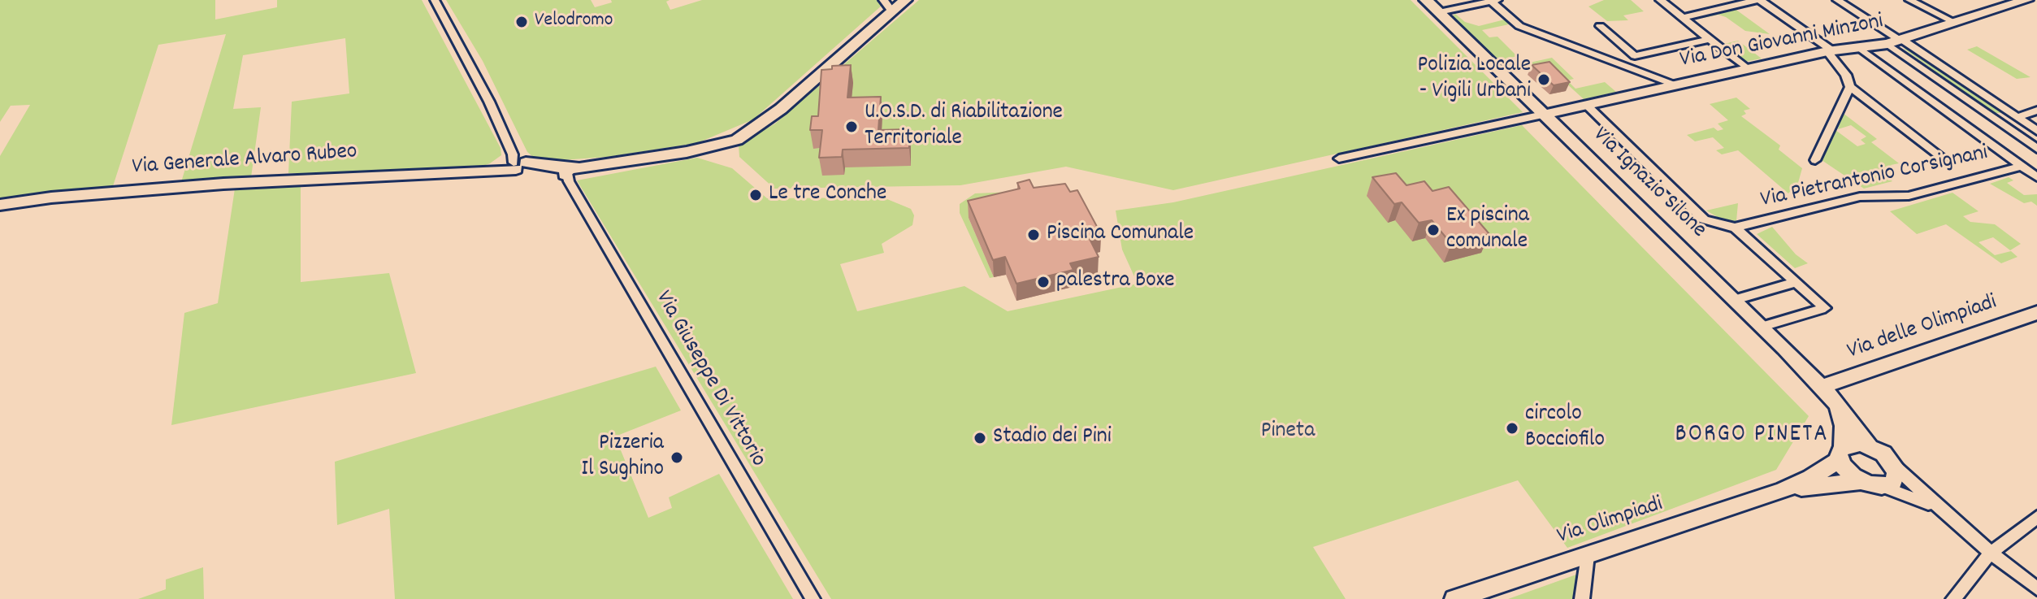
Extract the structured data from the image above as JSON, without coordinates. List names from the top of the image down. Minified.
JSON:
{"streets":{"street":["Via Don Giovanni Minzoni","Via Generale Alvaro Rubeo","Via Pietrantonio Corsignani","Via Ignazio Silone","Via delle Olimpiadi","Via Giuseppe Di Vittorio","Via Olimpiadi"]},"crossings":[["Via Don Giovanni Minzoni","Via Ignazio Silone"],["Via Generale Alvaro Rubeo","Via Giuseppe Di Vittorio"],["Via Ignazio Silone","Via delle Olimpiadi"],["Via Ignazio Silone","Via Olimpiadi"]],"districts":["BORGO PINETA"],"parks":["Pineta"],"places":["Velodromo","Polizia Locale - Vigili Urbani","U.O.S.D. di Riabilitazione Territoriale","Le tre Conche","Ex piscina comunale","Piscina Comunale","palestra Boxe","circolo Bocciofilo","Stadio dei Pini","Pizzeria Il Sughino"]}
